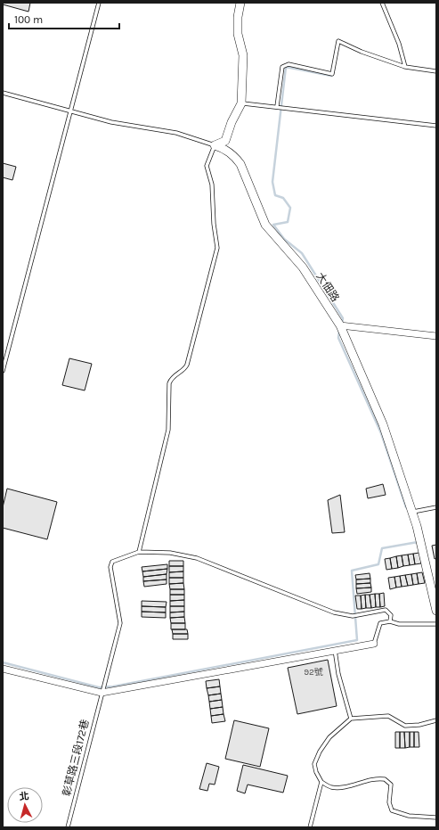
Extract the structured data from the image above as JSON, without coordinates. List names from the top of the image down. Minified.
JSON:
{"streets":{"street":["大佃路"],"lane":["彰草路三段172巷"]},"house_numbers":["92號"],"scale_bar":"100 m","north":"top"}
